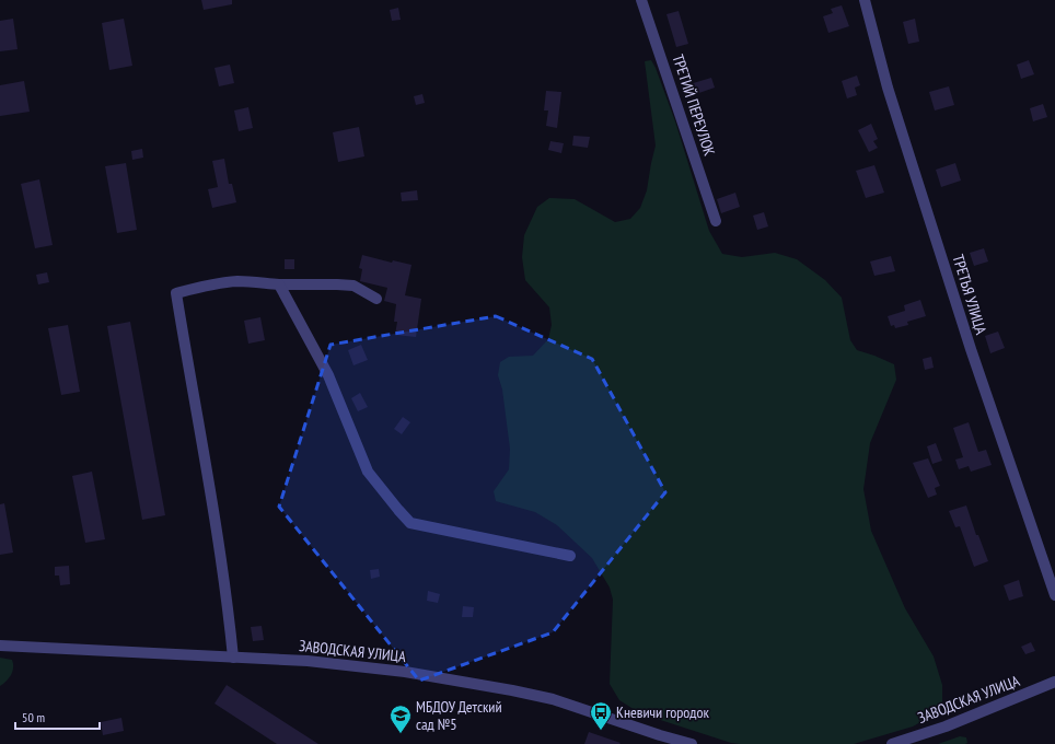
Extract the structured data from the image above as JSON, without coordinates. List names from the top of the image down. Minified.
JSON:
{"streets":{"street":["ТРЕТИЙ ПЕРЕУЛОК","ТРЕТЬЯ УЛИЦА","ЗАВОДСКАЯ УЛИЦА"]},"places":{"bus stop":["Кневичи городок"],"school or university":["МБДОУ Детский сад №5"]},"scale_bar":"50 m"}
